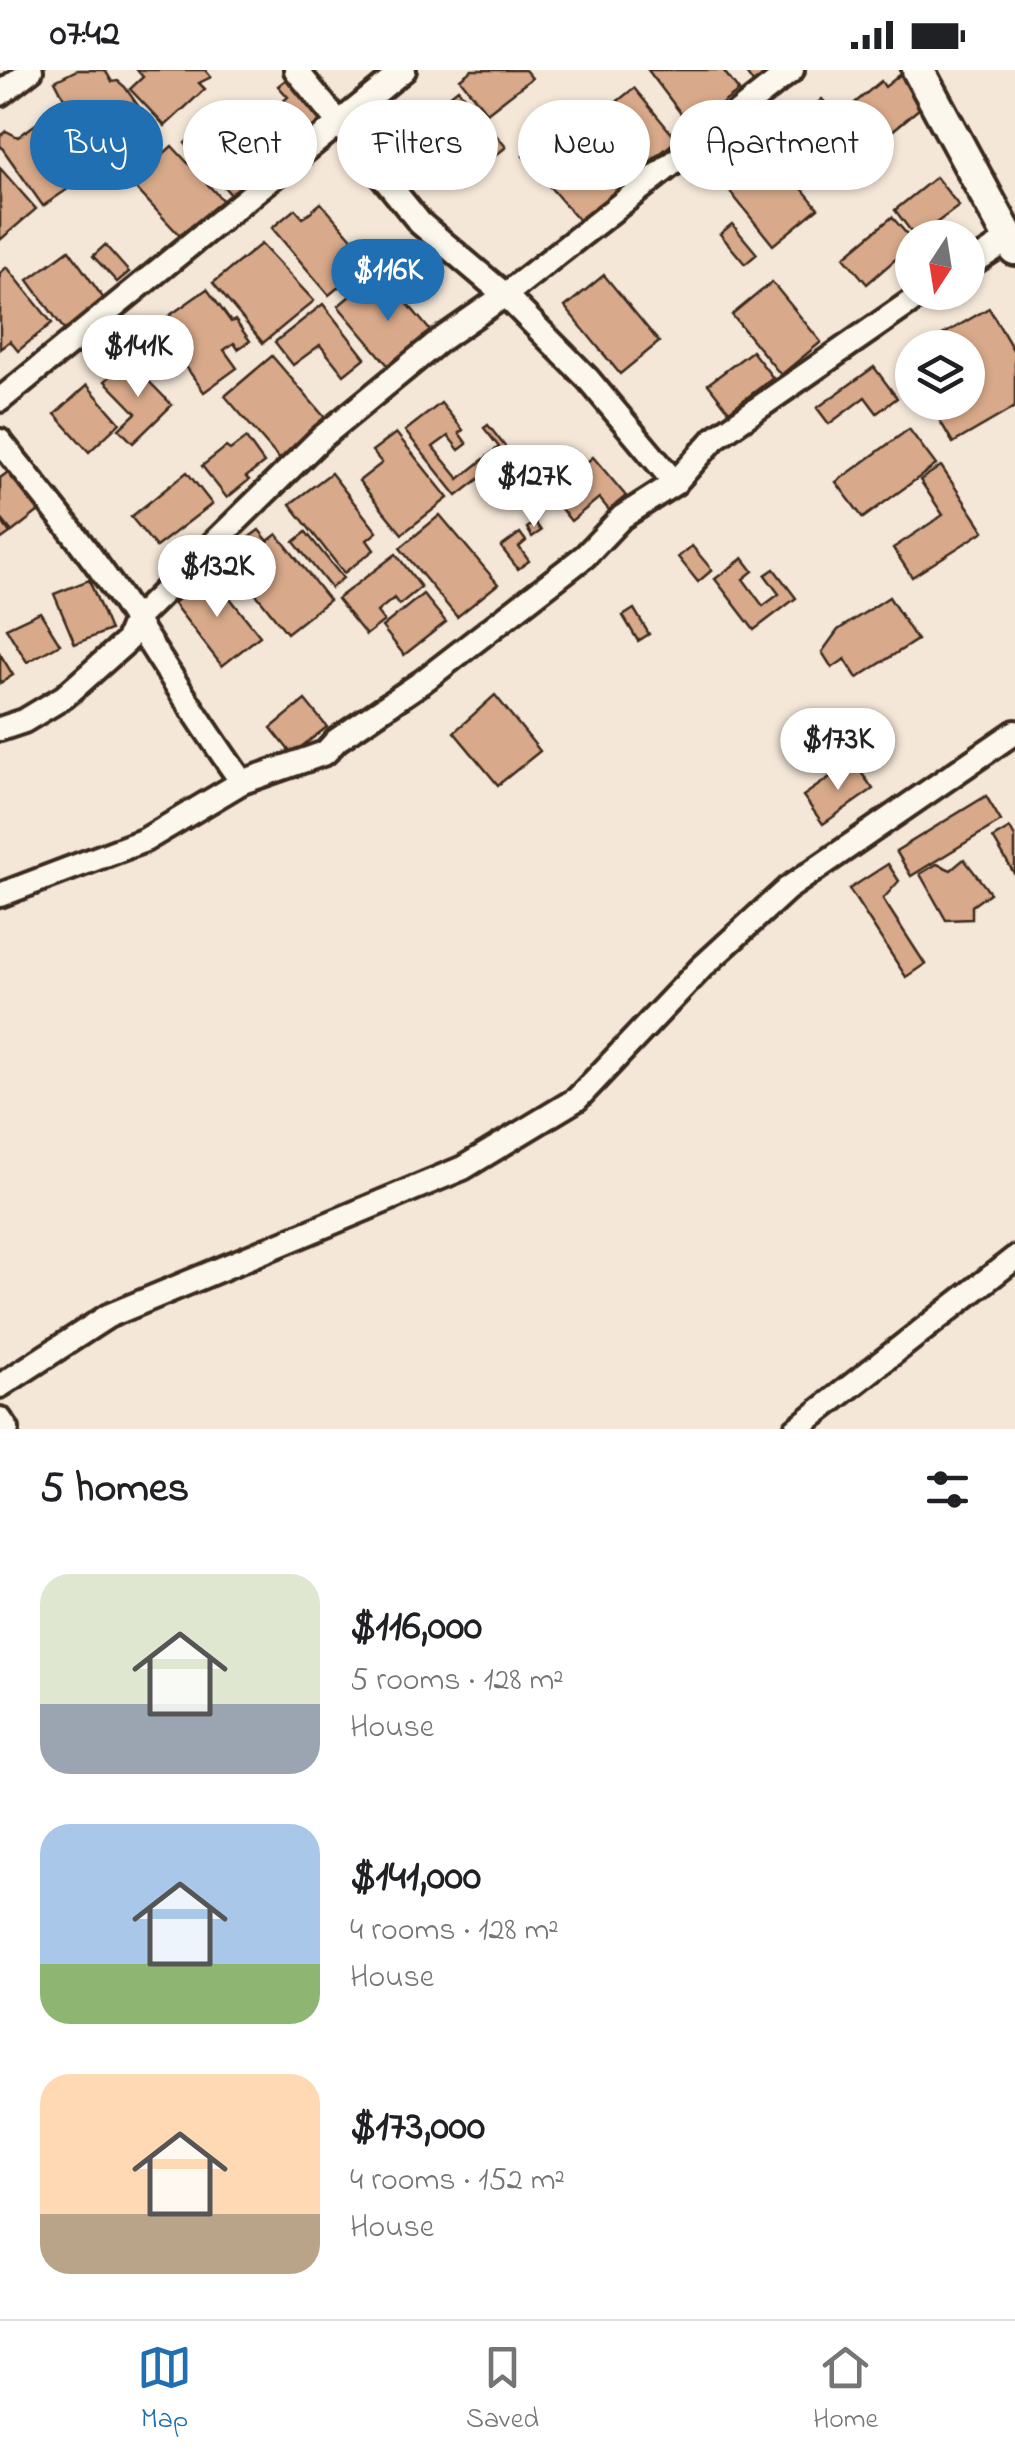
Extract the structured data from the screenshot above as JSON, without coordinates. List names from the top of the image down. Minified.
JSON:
{"north":"bottom","page":{"status":"07:42","chip":["Buy","Rent","Filters","New","Apartment"],"price":["$116K","$141K","$127K","$132K","$173K"],"heading":"5 homes","list":[{"name":"$116,000","note":"5 rooms · 128 m² · House"},{"name":"$141,000","note":"4 rooms · 128 m² · House"},{"name":"$173,000","note":"4 rooms · 152 m² · House"}],"tabs":["Map","Saved","Home"]}}
